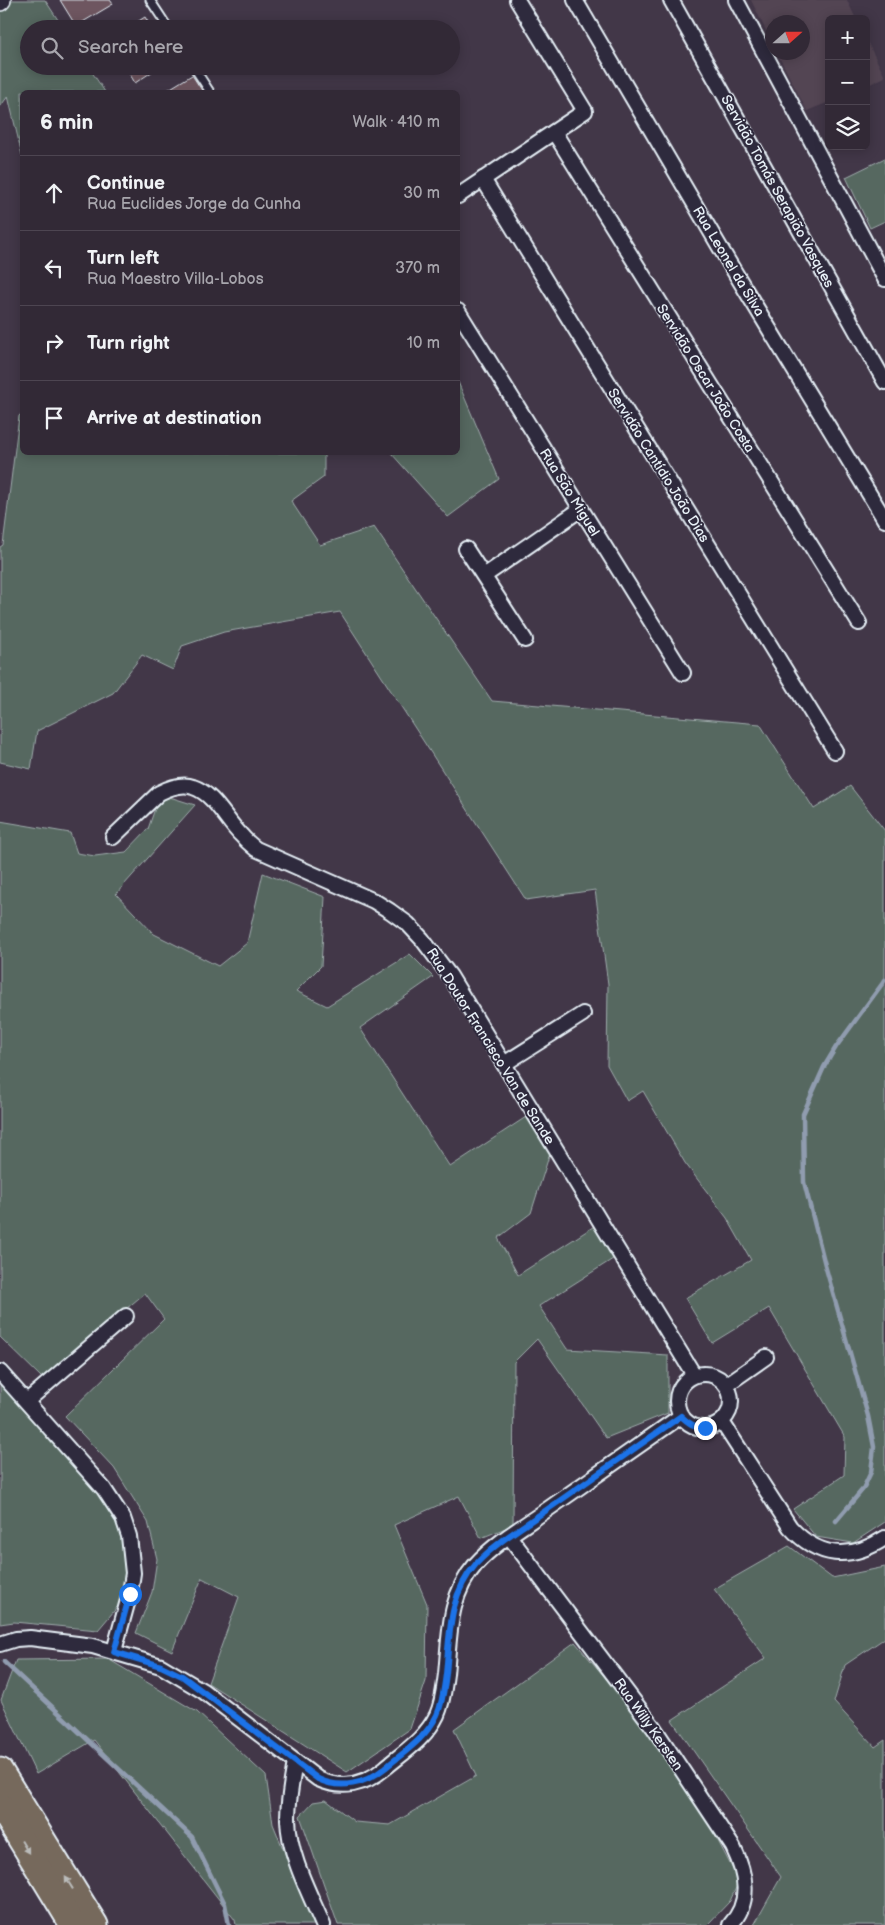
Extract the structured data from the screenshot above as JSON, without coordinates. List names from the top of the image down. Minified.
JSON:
{"streets":{"street":["Servidão Tomás Serapião Vasques","Rua Leonel da Silva","Servidão Oscar João Costa","Servidão Cantídio João Dias","Rua São Miguel","Rua Doutor Francisco Van de Sande","Rua Willy Kersten"]},"north":"right","page":{"map_buttons":["+","−"],"search":"Search here","heading":["6 min","Walk · 410 m"],"list":[["Continue","Rua Euclides Jorge da Cunha","30 m"],["Turn left","Rua Maestro Villa-Lobos","370 m"],["Turn right","10 m"],"Arrive at destination"]}}
